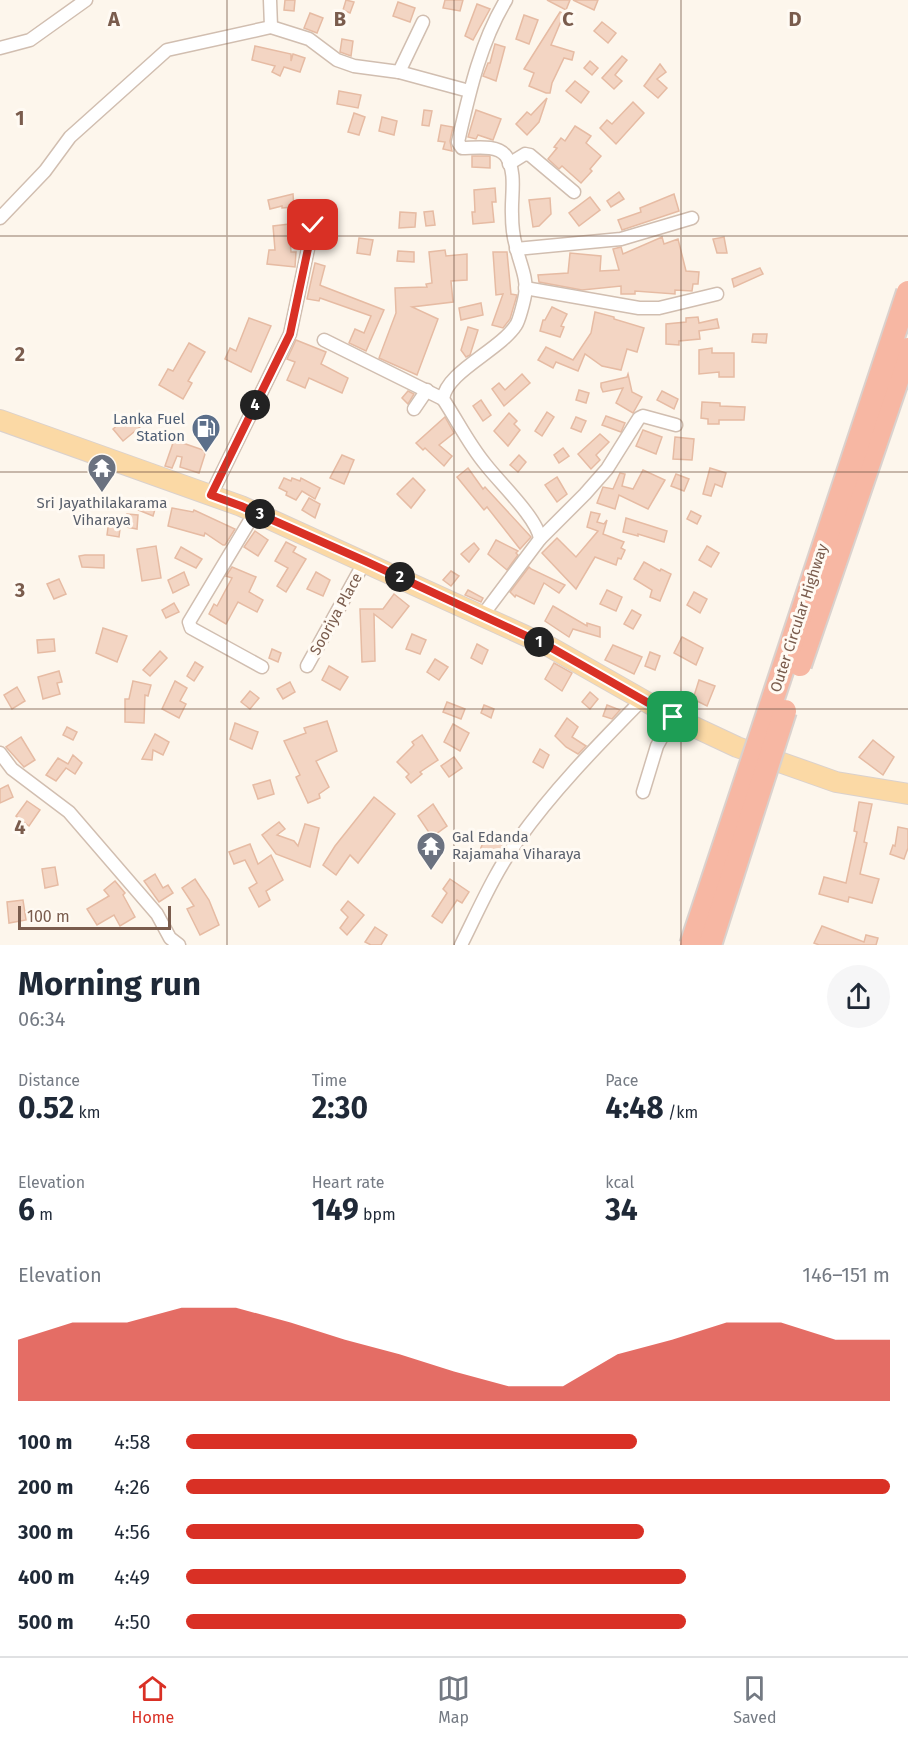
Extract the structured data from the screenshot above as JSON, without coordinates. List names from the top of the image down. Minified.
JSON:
{"streets":{"highway":["Outer Circular Highway"],"street":["Sooriya Place"]},"places":{"fuel station":["Lanka Fuel Station"],"temple":["Sri Jayathilakarama Viharaya","Gal Edanda Rajamaha Viharaya"]},"scale_bar":"100 m","page":{"pins":["4","3","2","1"],"scale":"100 m","heading":["Morning run","06:34"],"stats":[["Distance","0.52 km"],["Time","2:30"],["Pace","4:48 /km"],["Elevation","6 m"],["Heart rate","149 bpm"],["kcal","34"]],"chart":["Elevation","146–151 m"],"list":[{"name":"100 m","note":"4:58"},{"name":"200 m","note":"4:26"},{"name":"300 m","note":"4:56"},{"name":"400 m","note":"4:49"},{"name":"500 m","note":"4:50"}],"tabs":["Home","Map","Saved"]},"grid":{"columns":["A","B","C","D"],"rows":["1","2","3","4"]}}
